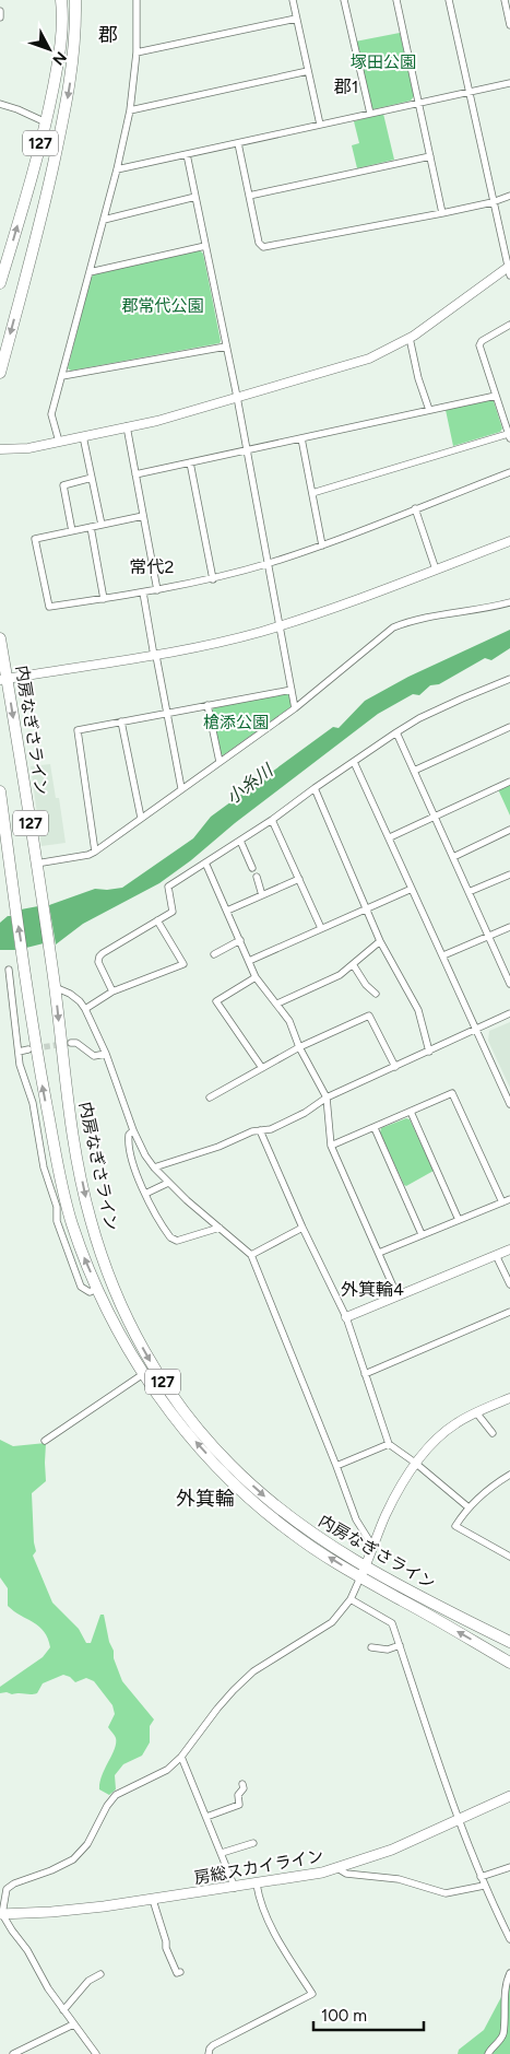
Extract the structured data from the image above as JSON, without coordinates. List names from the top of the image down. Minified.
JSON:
{"streets":{"highway":["127","内房なぎさライン"],"main road":["房総スカイライン"]},"districts":["郡","郡1","常代2","外箕輪4","外箕輪"],"water":["小糸川"],"parks":["塚田公園","郡常代公園","槍添公園"],"scale_bar":"100 m","north":"bottom right"}
